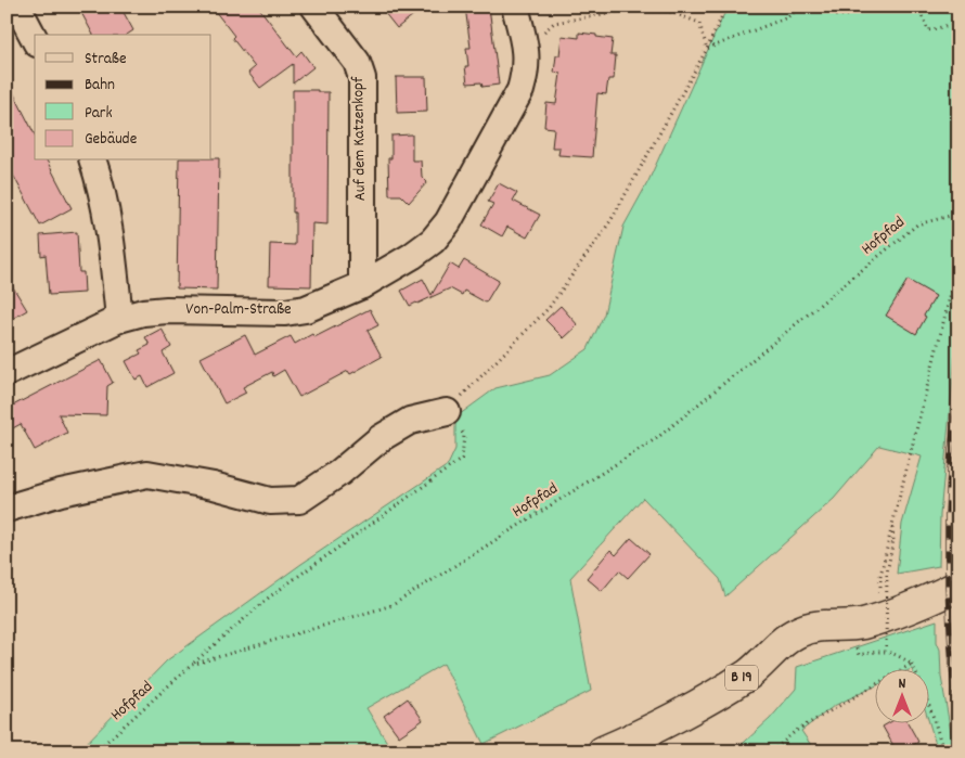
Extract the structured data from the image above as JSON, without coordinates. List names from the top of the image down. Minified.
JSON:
{"streets":{"main road":["B 19"],"street":["Auf dem Katzenkopf","Von-Palm-Straße"],"path":["Hofpfad"]},"crossings":[["Auf dem Katzenkopf","Von-Palm-Straße"]],"legend":["Straße","Bahn","Park","Gebäude"],"north":"top"}
